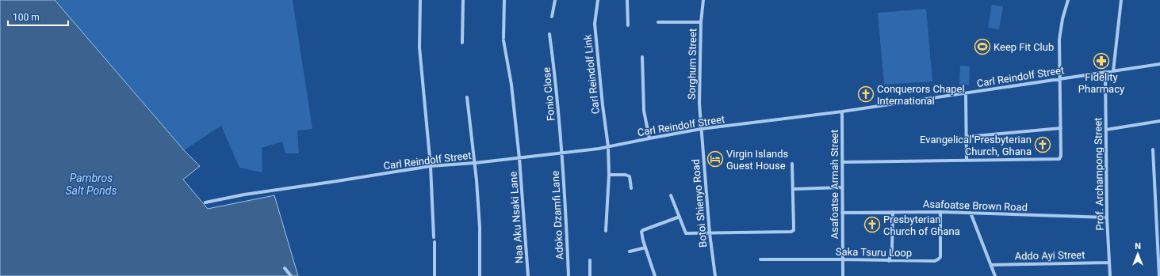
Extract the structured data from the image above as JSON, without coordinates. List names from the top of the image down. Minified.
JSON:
{"streets":{"street":["Sorghum Street","Carl Reindolf Link","Carl Reindolf Street","Fonio Close","Prof. Archampong Street","Asafoatse Armah Street","Botoi Shienyo Road","Asafoatse Brown Road","Adoko Dzamfi Lane","Naa Aku Nsaki Lane","Saka Tsuru Loop","Addo Ayi Street"]},"crossings":[["Sorghum Street","Carl Reindolf Street"],["Sorghum Street","Botoi Shienyo Road"],["Carl Reindolf Link","Carl Reindolf Street"],["Carl Reindolf Street","Fonio Close"],["Carl Reindolf Street","Prof. Archampong Street"],["Carl Reindolf Street","Asafoatse Armah Street"],["Carl Reindolf Street","Botoi Shienyo Road"],["Carl Reindolf Street","Adoko Dzamfi Lane"],["Carl Reindolf Street","Naa Aku Nsaki Lane"],["Fonio Close","Adoko Dzamfi Lane"],["Prof. Archampong Street","Asafoatse Brown Road"],["Prof. Archampong Street","Addo Ayi Street"],["Asafoatse Armah Street","Asafoatse Brown Road"],["Asafoatse Armah Street","Saka Tsuru Loop"],["Asafoatse Brown Road","Saka Tsuru Loop"]],"water":["Pambros Salt Ponds"],"places":{"sports":["Keep Fit Club"],"pharmacy":["Fidelity Pharmacy"],"church":["Conquerors Chapel International","Evangelical Presbyterian Church, Ghana","Presbyterian Church of Ghana"],"hotel":["Virgin Islands Guest House"]},"scale_bar":"100 m","north":"top"}
